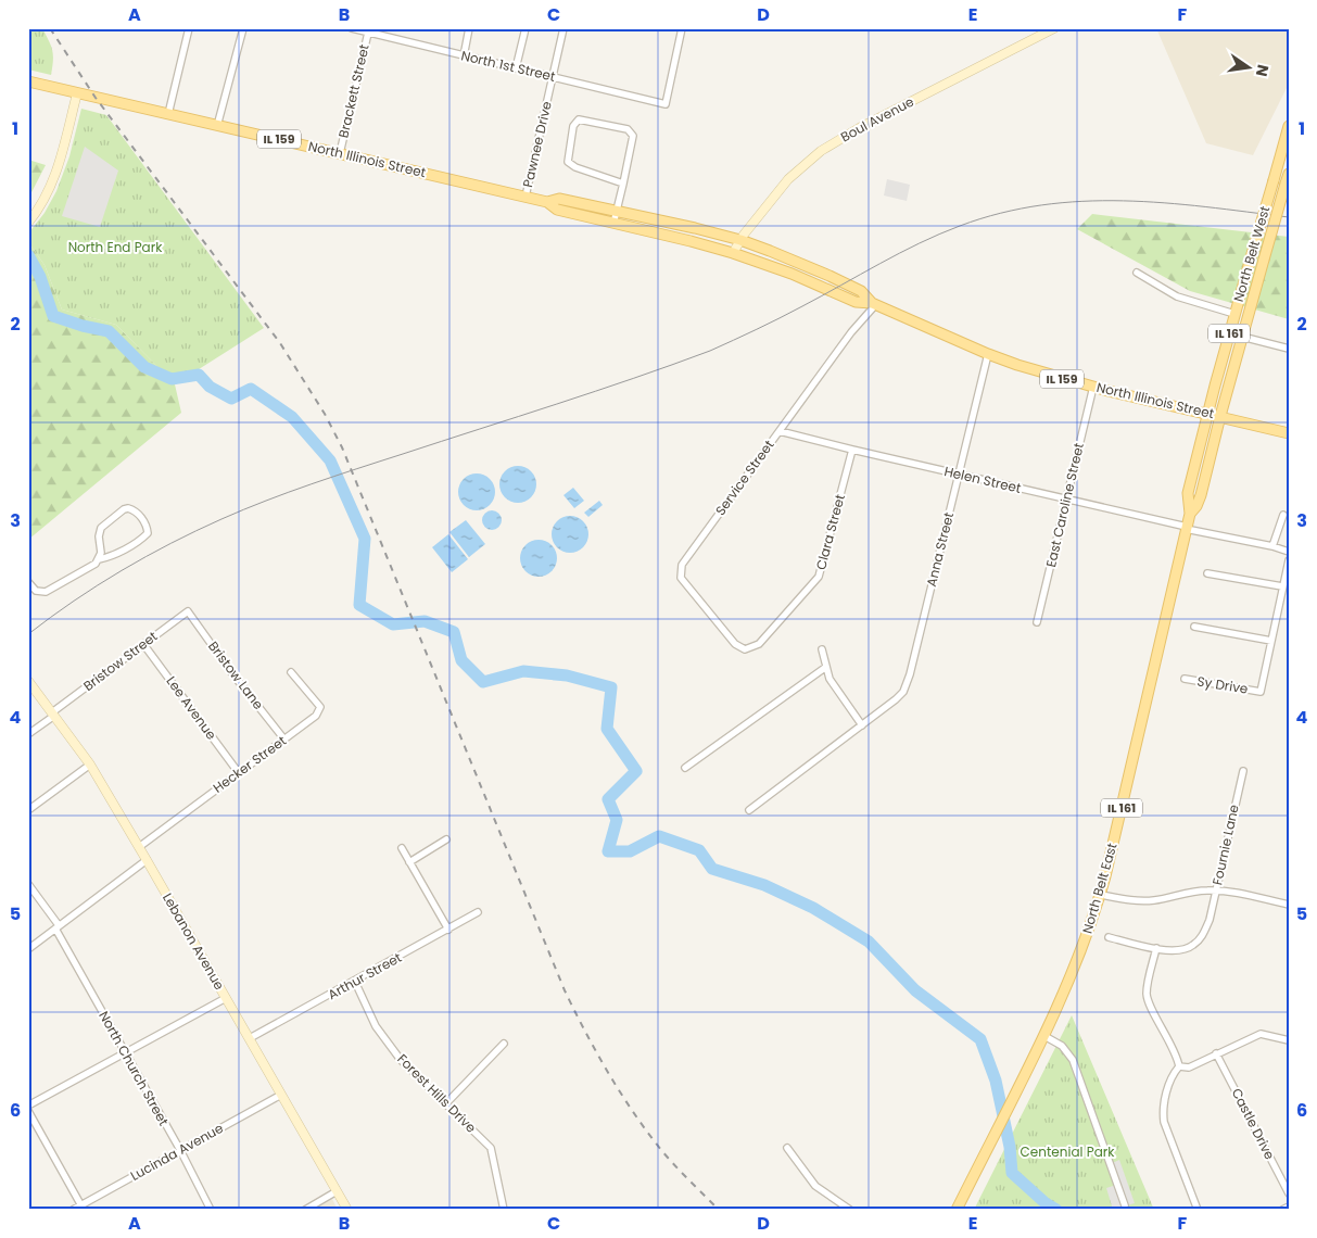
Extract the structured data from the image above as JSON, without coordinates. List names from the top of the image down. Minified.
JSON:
{"streets":{"main road":["Boul Avenue","IL 159","North Illinois Street","North Belt West","IL 161","North Belt East","Lebanon Avenue"],"street":["North 1st Street","Brackett Street","Pawnee Drive","Service Street","Helen Street","East Caroline Street","Clara Street","Anna Street","Bristow Street","Bristow Lane","Sy Drive","Lee Avenue","Hecker Street","Fournie Lane","Arthur Street","North Church Street","Forest Hills Drive","Castle Drive","Lucinda Avenue"]},"crossings":[["North 1st Street","Brackett Street"],["North 1st Street","Pawnee Drive"],["Brackett Street","North Illinois Street"],["Boul Avenue","North Illinois Street"],["Pawnee Drive","North Illinois Street"],["North Illinois Street","North Belt West"],["North Illinois Street","Service Street"],["North Illinois Street","East Caroline Street"],["North Illinois Street","Anna Street"],["North Illinois Street","North Belt East"],["North Belt West","North Belt East"],["Service Street","Helen Street"],["Service Street","Clara Street"],["Helen Street","East Caroline Street"],["Helen Street","Clara Street"],["Helen Street","Anna Street"],["Helen Street","North Belt East"],["Bristow Street","Bristow Lane"],["Bristow Street","Lee Avenue"],["Bristow Street","Lebanon Avenue"],["Bristow Lane","Hecker Street"],["Lee Avenue","Hecker Street"],["Hecker Street","Lebanon Avenue"],["Lebanon Avenue","Arthur Street"],["Lebanon Avenue","Lucinda Avenue"],["Arthur Street","Forest Hills Drive"],["North Church Street","Lucinda Avenue"]],"parks":["North End Park","Centenial Park"],"north":"right","grid":{"columns":["A","B","C","D","E","F"],"rows":["1","2","3","4","5","6"]}}
